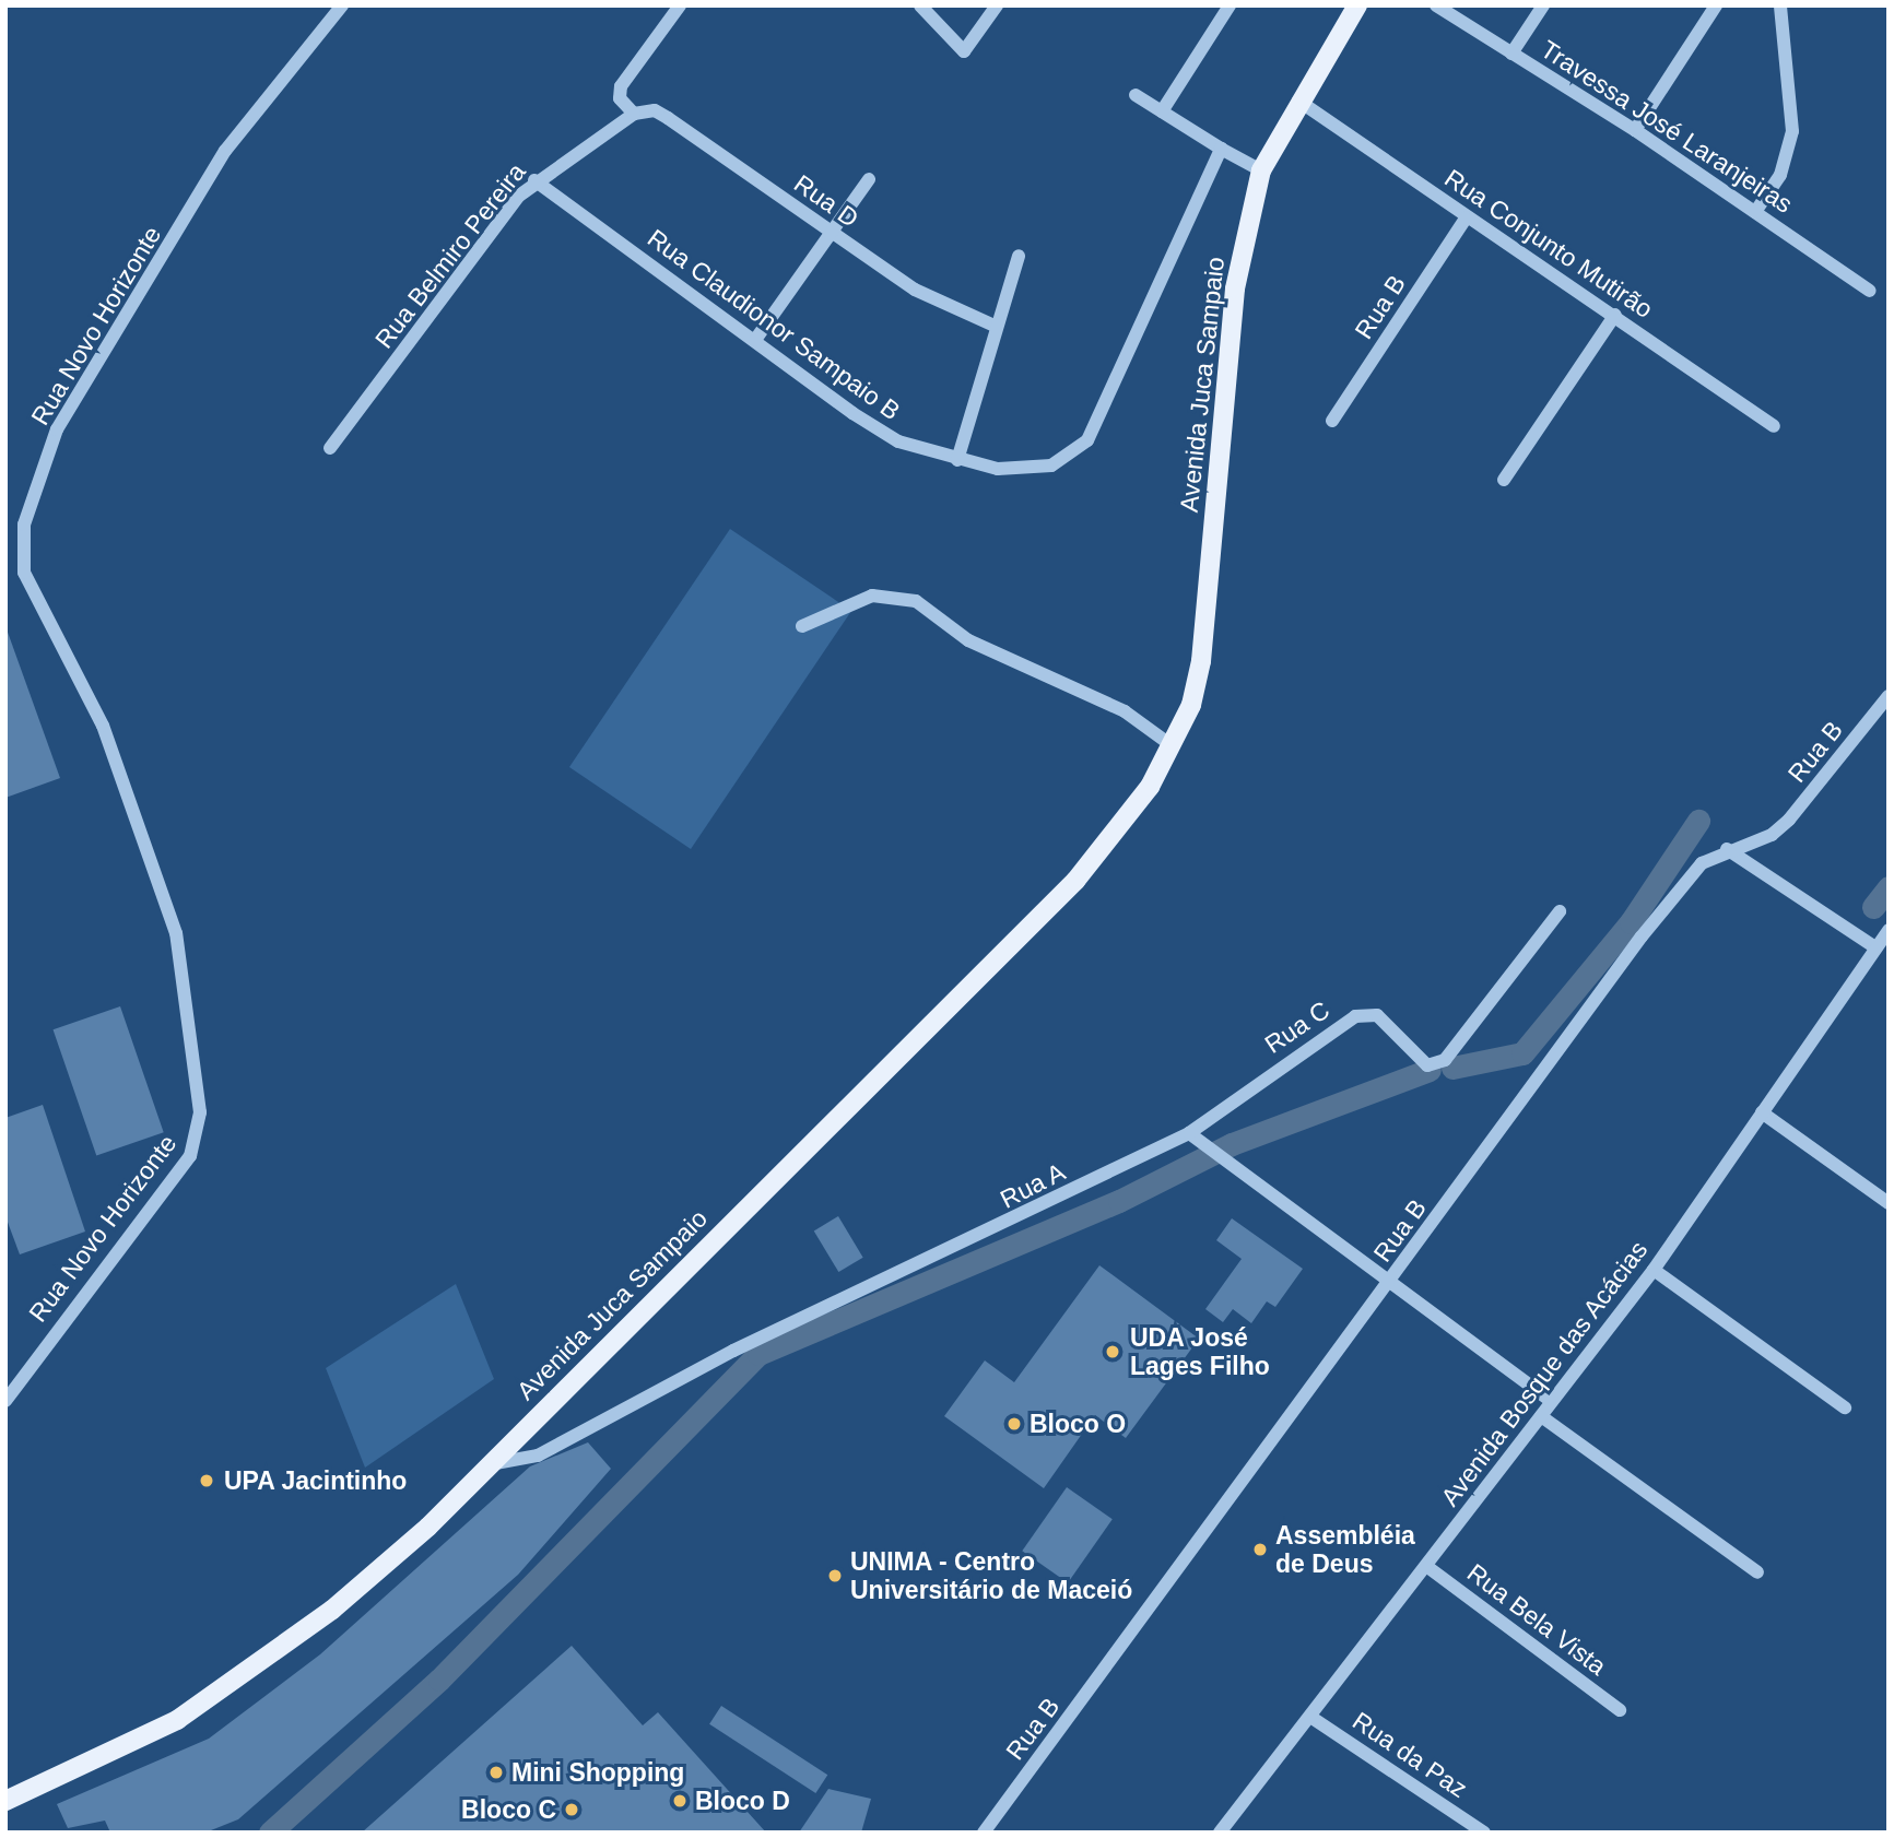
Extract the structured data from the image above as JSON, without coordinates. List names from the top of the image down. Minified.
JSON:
{"streets":{"main road":["Avenida Juca Sampaio"],"street":["Travessa José Laranjeiras","Rua D","Rua Conjunto Mutirão","Rua Belmiro Pereira","Rua B","Rua Claudionor Sampaio B","Rua Novo Horizonte","Rua C","Rua A","Avenida Bosque das Acácias","Rua Bela Vista","Rua da Paz"]},"crossings":[["Rua D","Rua Belmiro Pereira"],["Rua Conjunto Mutirão","Rua B"],["Rua Conjunto Mutirão","Avenida Juca Sampaio"],["Rua Belmiro Pereira","Rua Claudionor Sampaio B"],["Avenida Juca Sampaio","Rua A"],["Rua C","Rua A"],["Avenida Bosque das Acácias","Rua Bela Vista"],["Avenida Bosque das Acácias","Rua da Paz"]],"places":["UDA José Lages Filho","Bloco O","UPA Jacintinho","Assembléia de Deus","UNIMA - Centro Universitário de Maceió","Mini Shopping","Bloco D","Bloco C"]}
